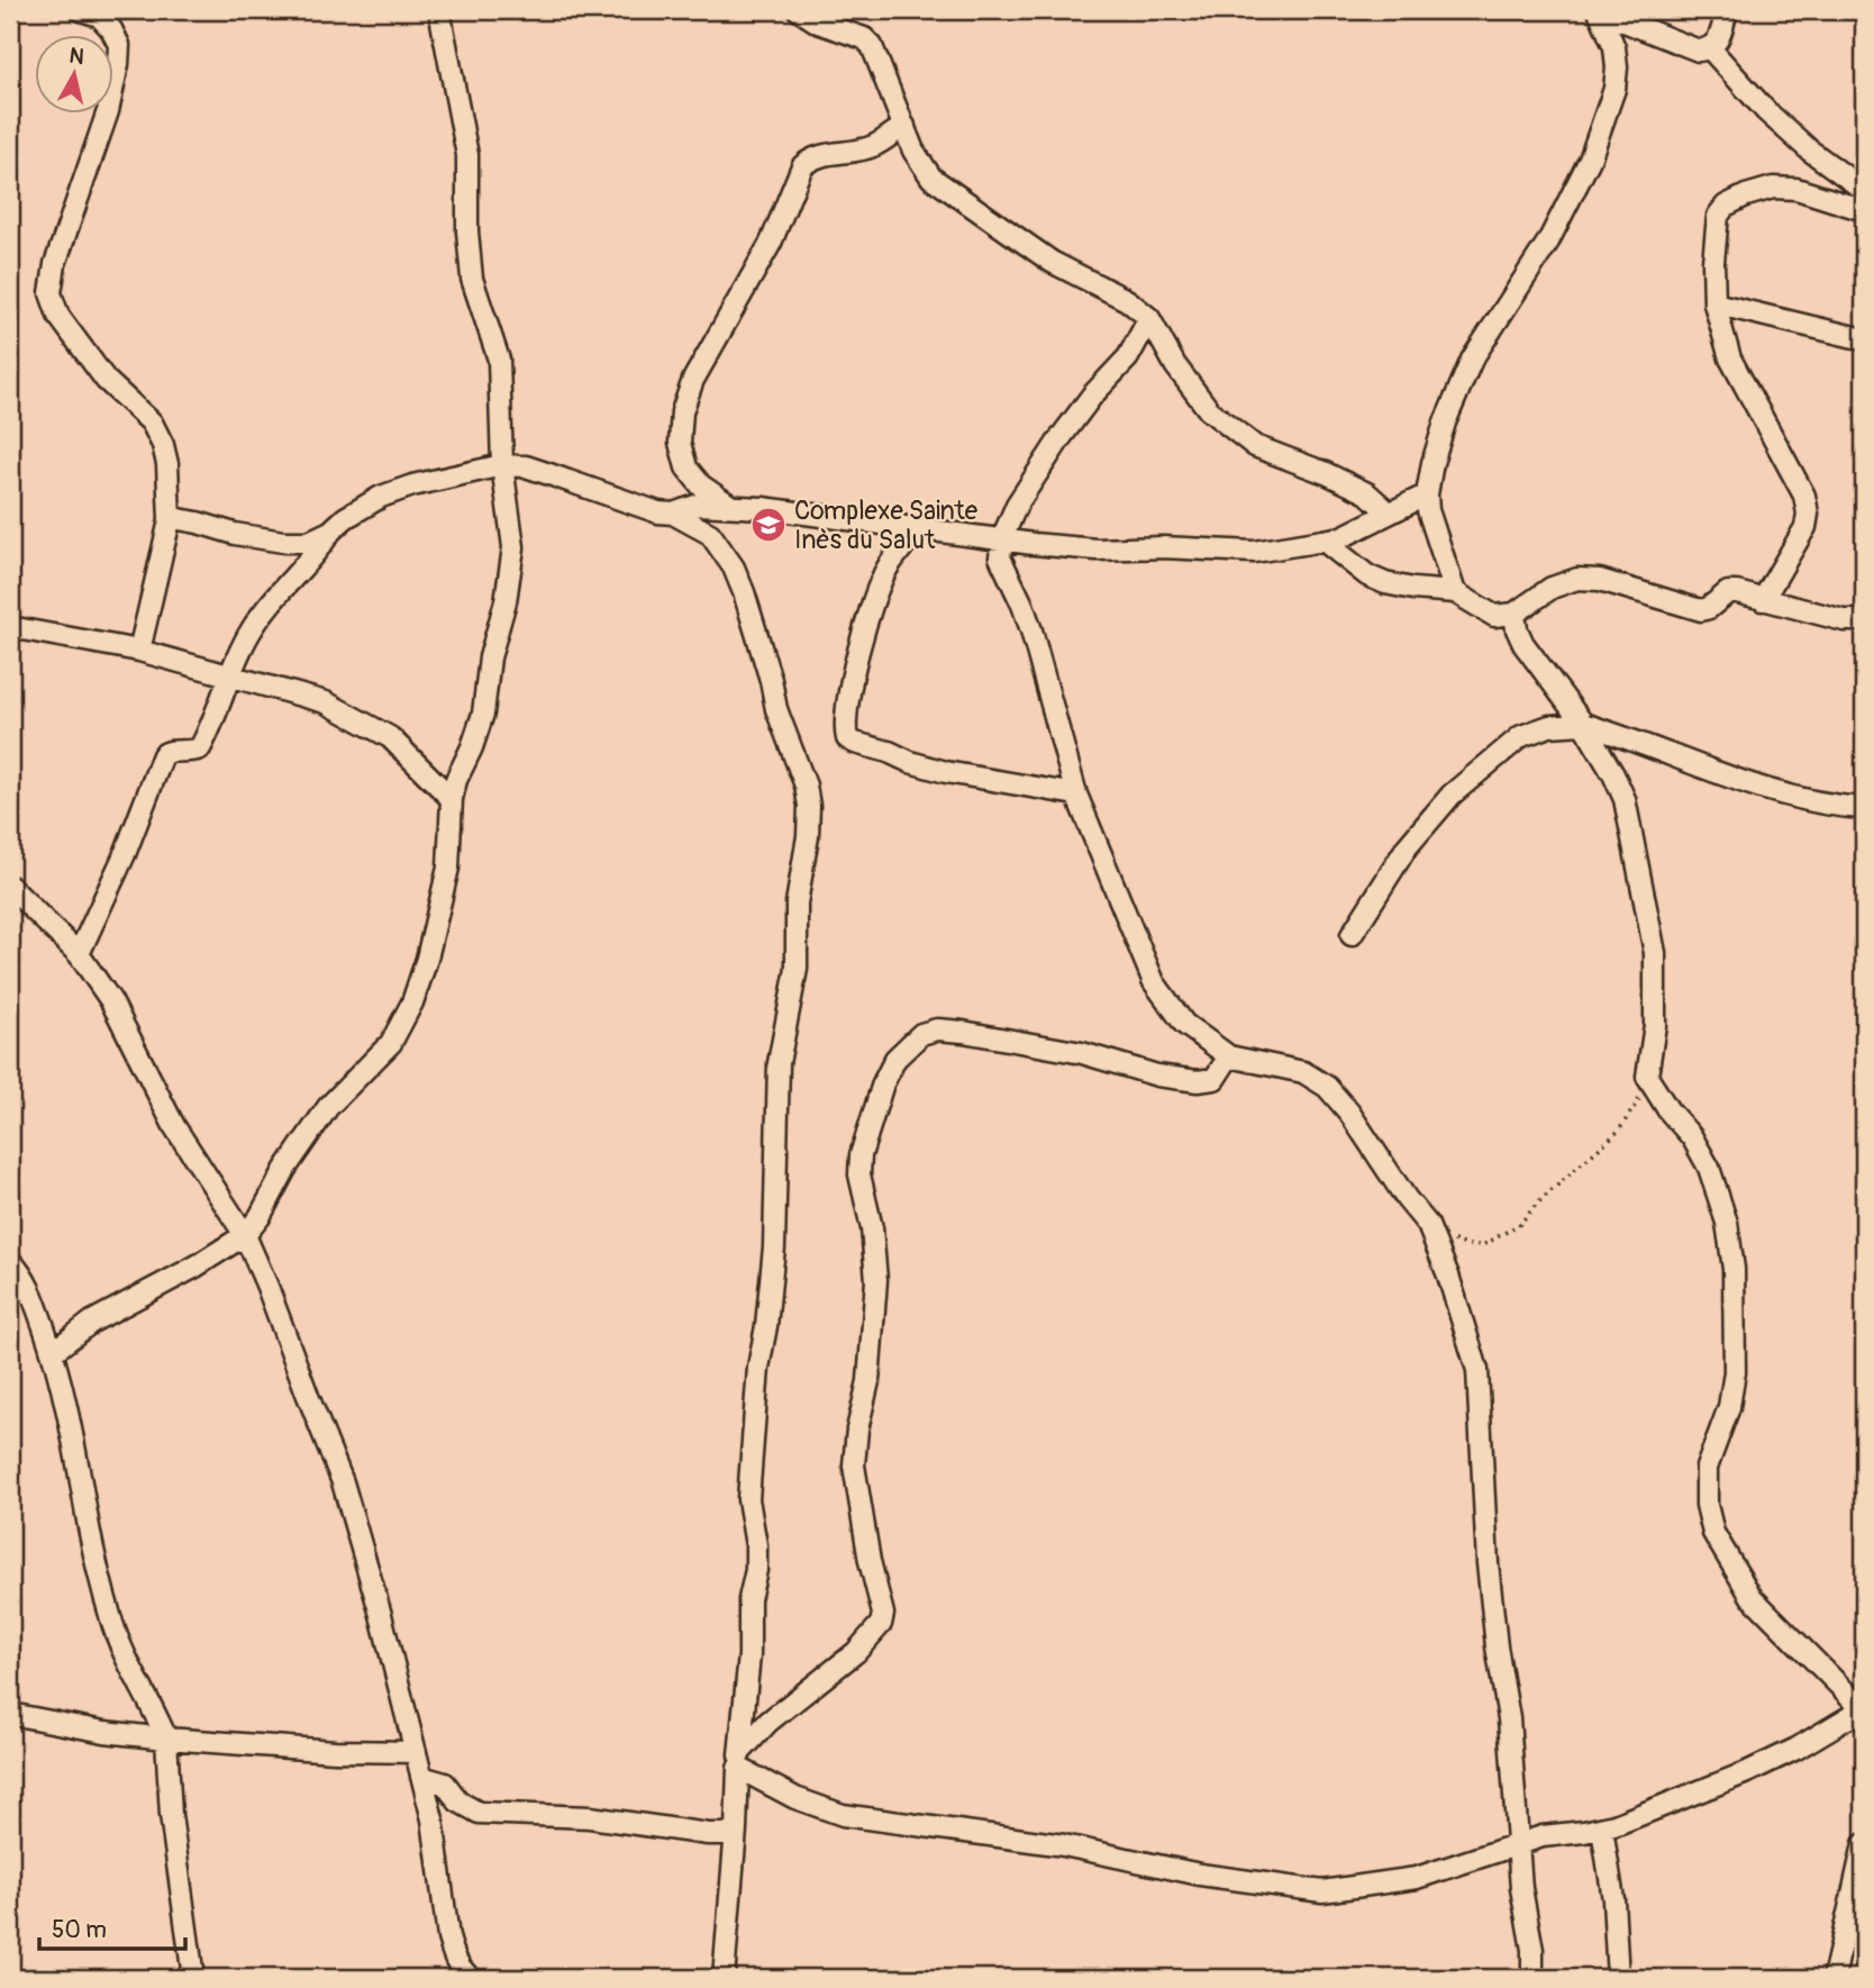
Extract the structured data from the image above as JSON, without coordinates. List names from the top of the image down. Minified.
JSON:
{"places":{"school or university":["Complexe Sainte Inès du Salut"]},"scale_bar":"50 m","north":"top"}
